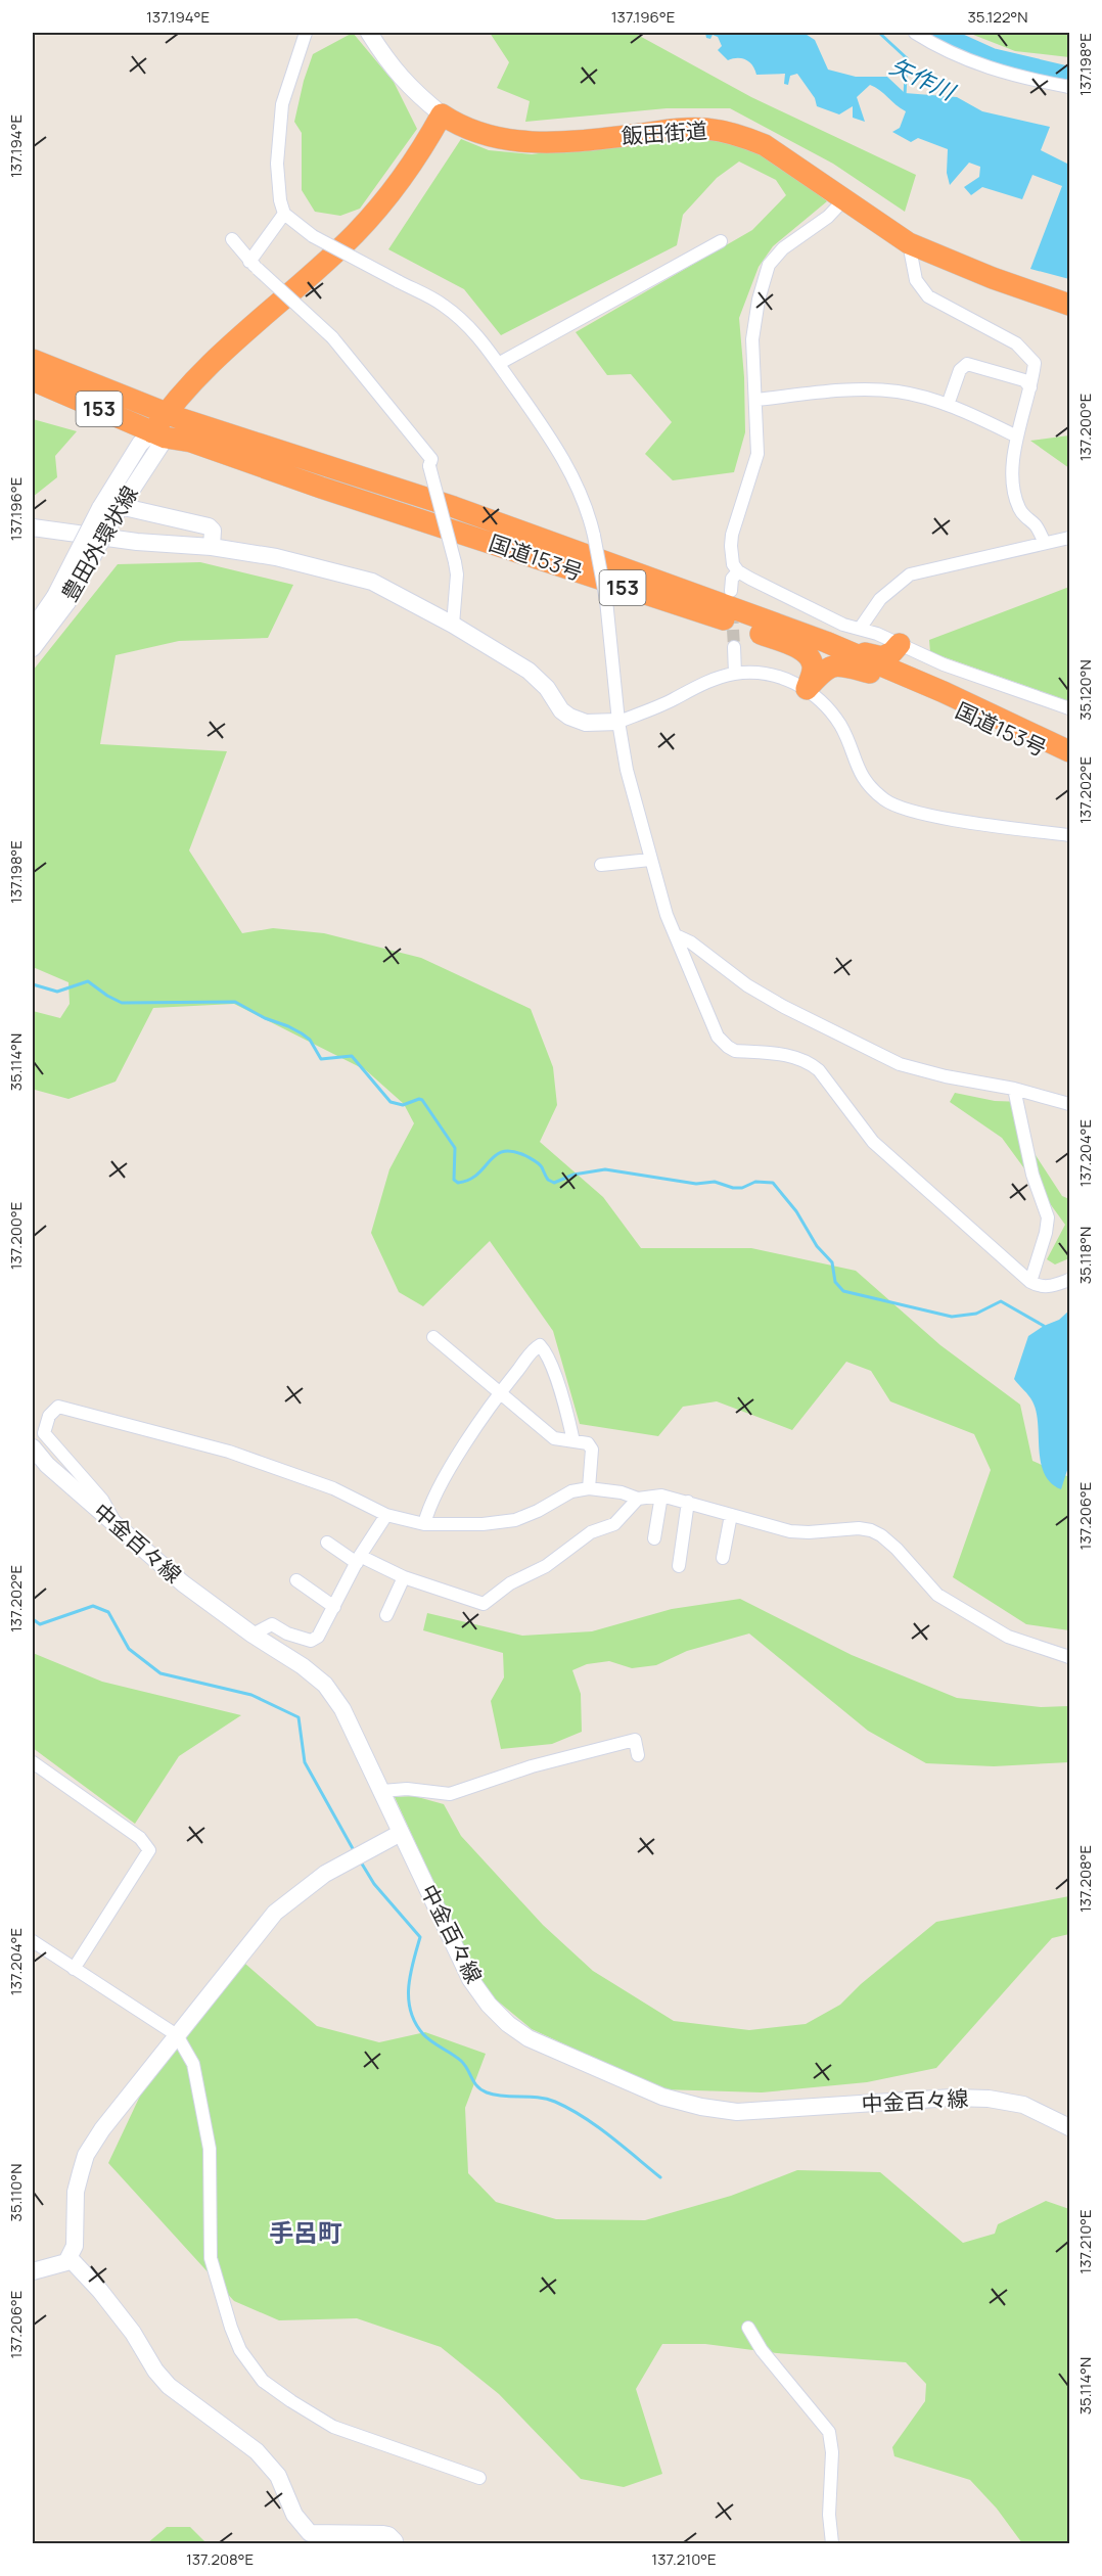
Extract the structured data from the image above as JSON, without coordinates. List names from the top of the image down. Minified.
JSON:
{"streets":{"highway":["飯田街道","153","国道153号"],"street":["豊田外環状線","中金百々線"]},"crossings":[["153","国道153号"],["豊田外環状線","国道153号"]],"districts":["手呂町"],"water":["矢作川"],"coordinates":["137.194°E","137.196°E","35.122°N","137.198°E","137.200°E","35.120°N","137.202°E","35.114°N","137.204°E","35.118°N","137.206°E","137.208°E","35.110°N","137.210°E"]}
